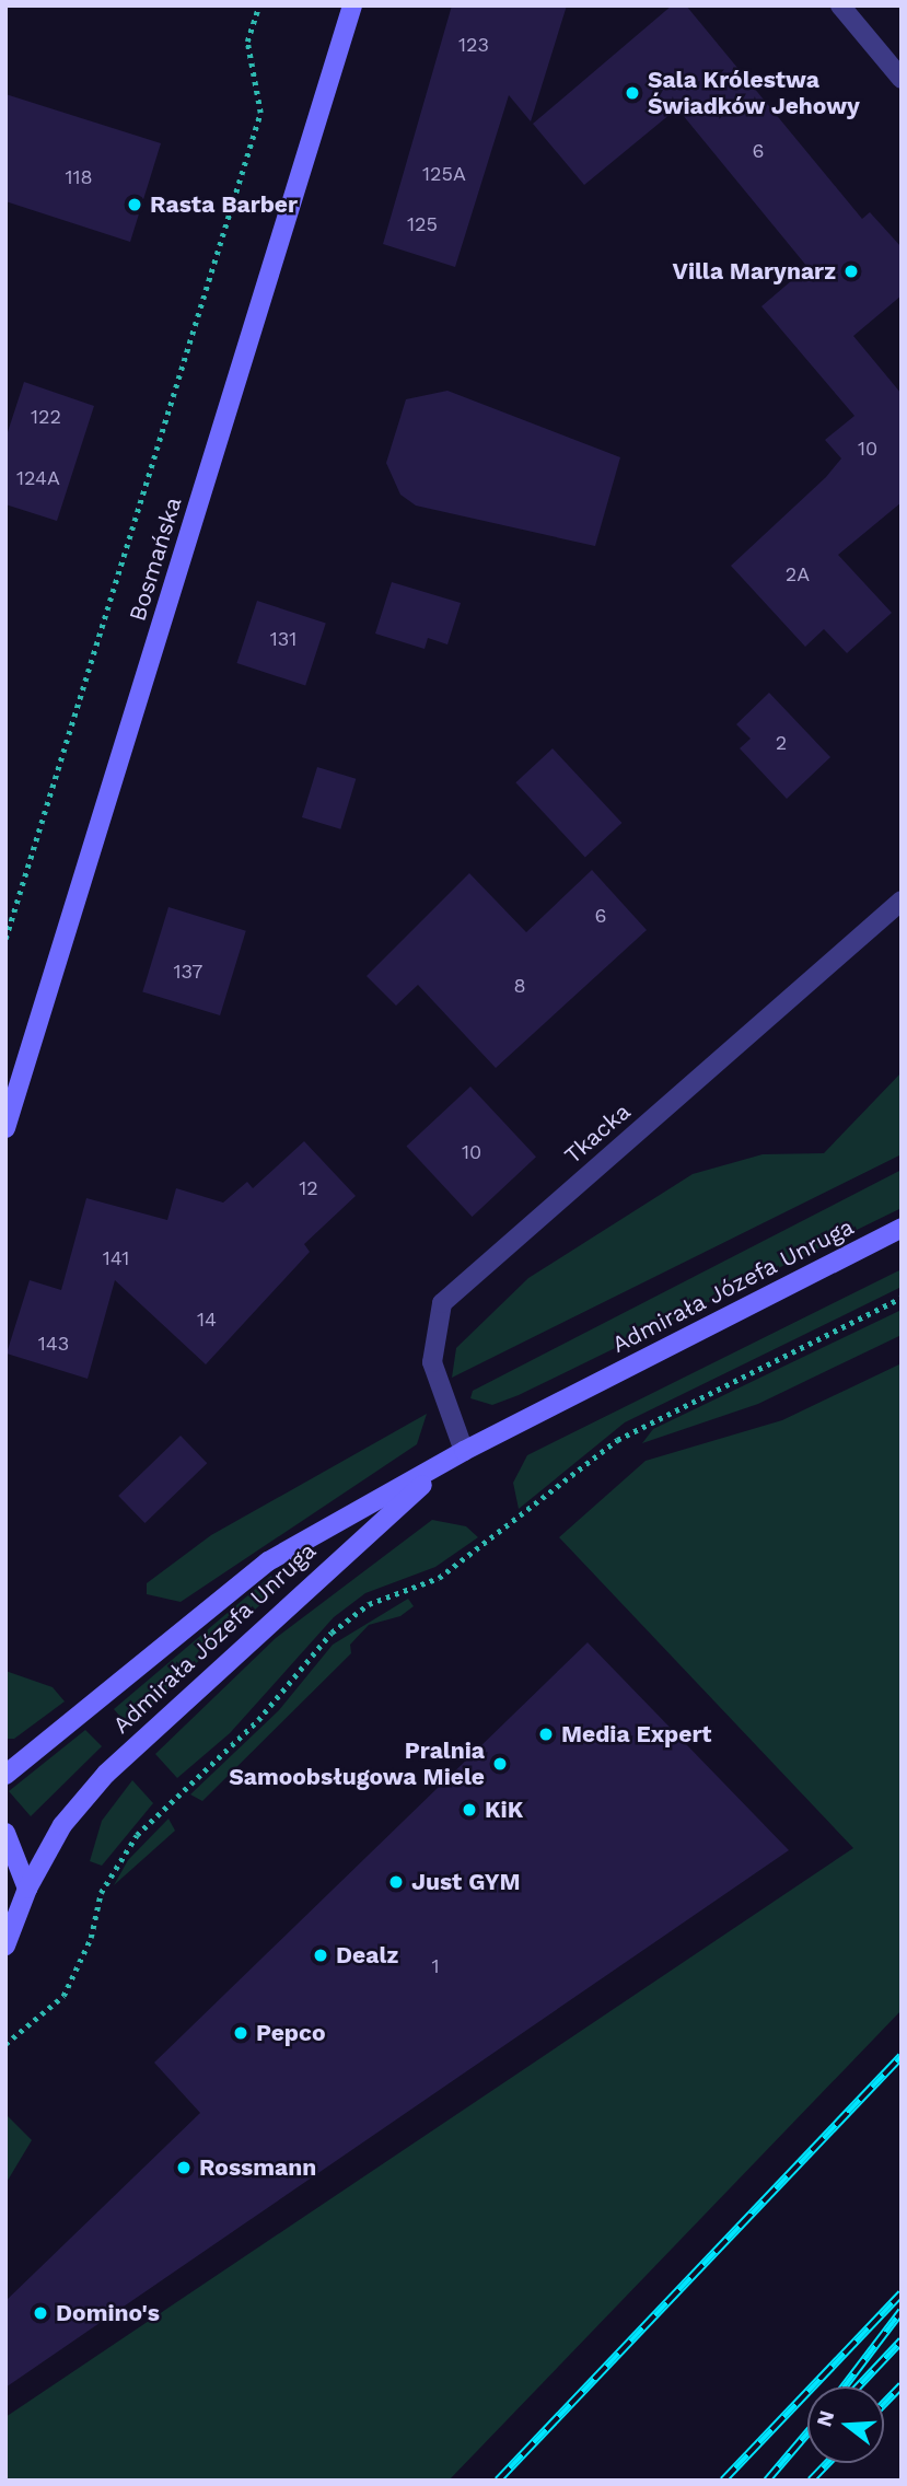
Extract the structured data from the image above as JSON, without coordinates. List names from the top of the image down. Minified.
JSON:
{"streets":{"street":["Bosmańska","Tkacka","Admirała Józefa Unruga"]},"crossings":[["Tkacka","Admirała Józefa Unruga"]],"places":["Sala Królestwa Świadków Jehowy","Rasta Barber","Villa Marynarz","Media Expert","Pralnia Samoobsługowa Miele","KiK","Just GYM","Dealz","Pepco","Rossmann","Domino's"],"house_numbers":["123","6","125A","118","125","122","10","124A","2A","131","2","6","137","8","10","12","141","14","143","1"],"north":"left"}
